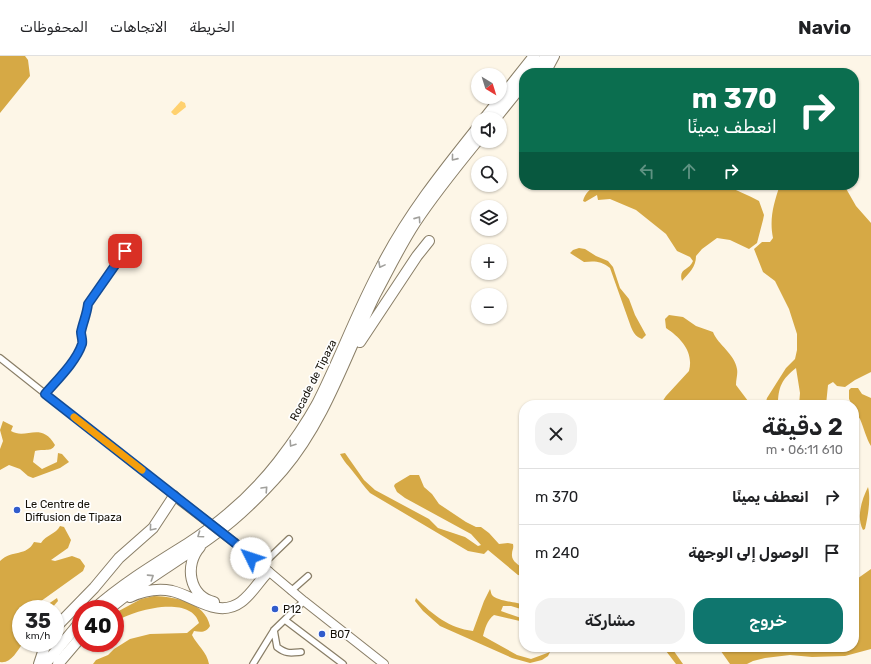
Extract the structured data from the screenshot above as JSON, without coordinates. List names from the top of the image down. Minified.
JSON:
{"streets":{"highway":["Rocade de Tipaza"]},"places":["Le Centre de Diffusion de Tipaza","P12","B07"],"north":"bottom right","page":{"header":"Navio","nav":["الخريطة","الاتجاهات","المحفوظات"],"map_buttons":["+","−"],"turn":["370 m","انعطف يمينًا"],"heading":["2 دقيقة","610 m · 06:11"],"list":[{"name":"انعطف يمينًا","value":"370 m"},{"name":"الوصول إلى الوجهة","value":"240 m"}],"buttons":["خروج","مشاركة"],"speed":"35 km/h","limit":"40"}}
